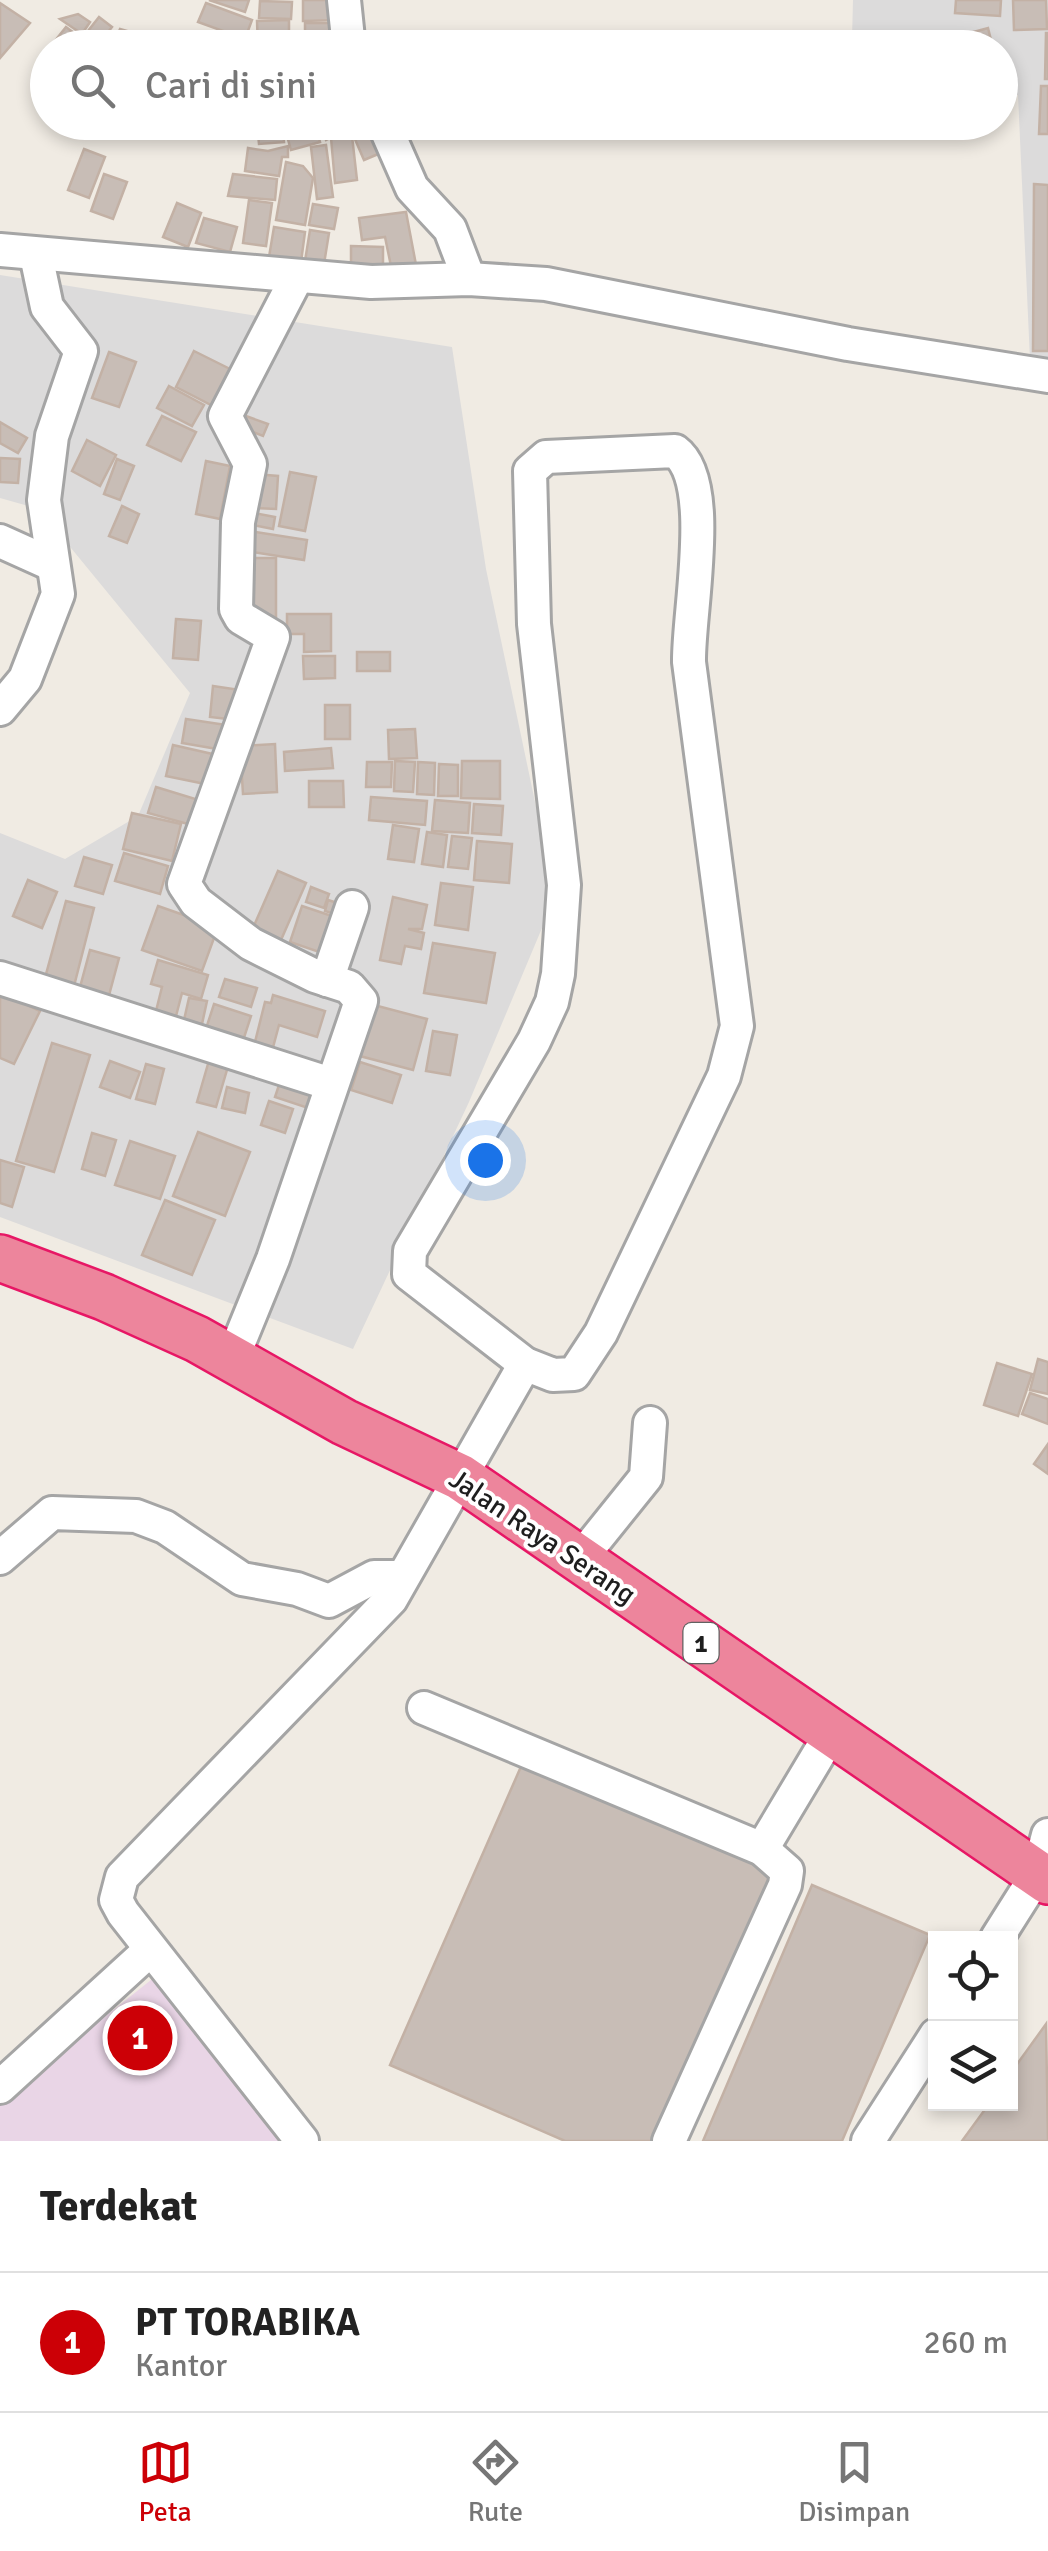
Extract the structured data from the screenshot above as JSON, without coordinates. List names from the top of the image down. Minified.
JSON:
{"streets":{"highway":["Jalan Raya Serang","1"]},"page":{"search":"Cari di sini","pins":"1","heading":"Terdekat","list":[{"mark":"1","name":"PT TORABIKA","note":"Kantor","value":"260 m"}],"nav":["Peta","Rute","Disimpan"]}}
